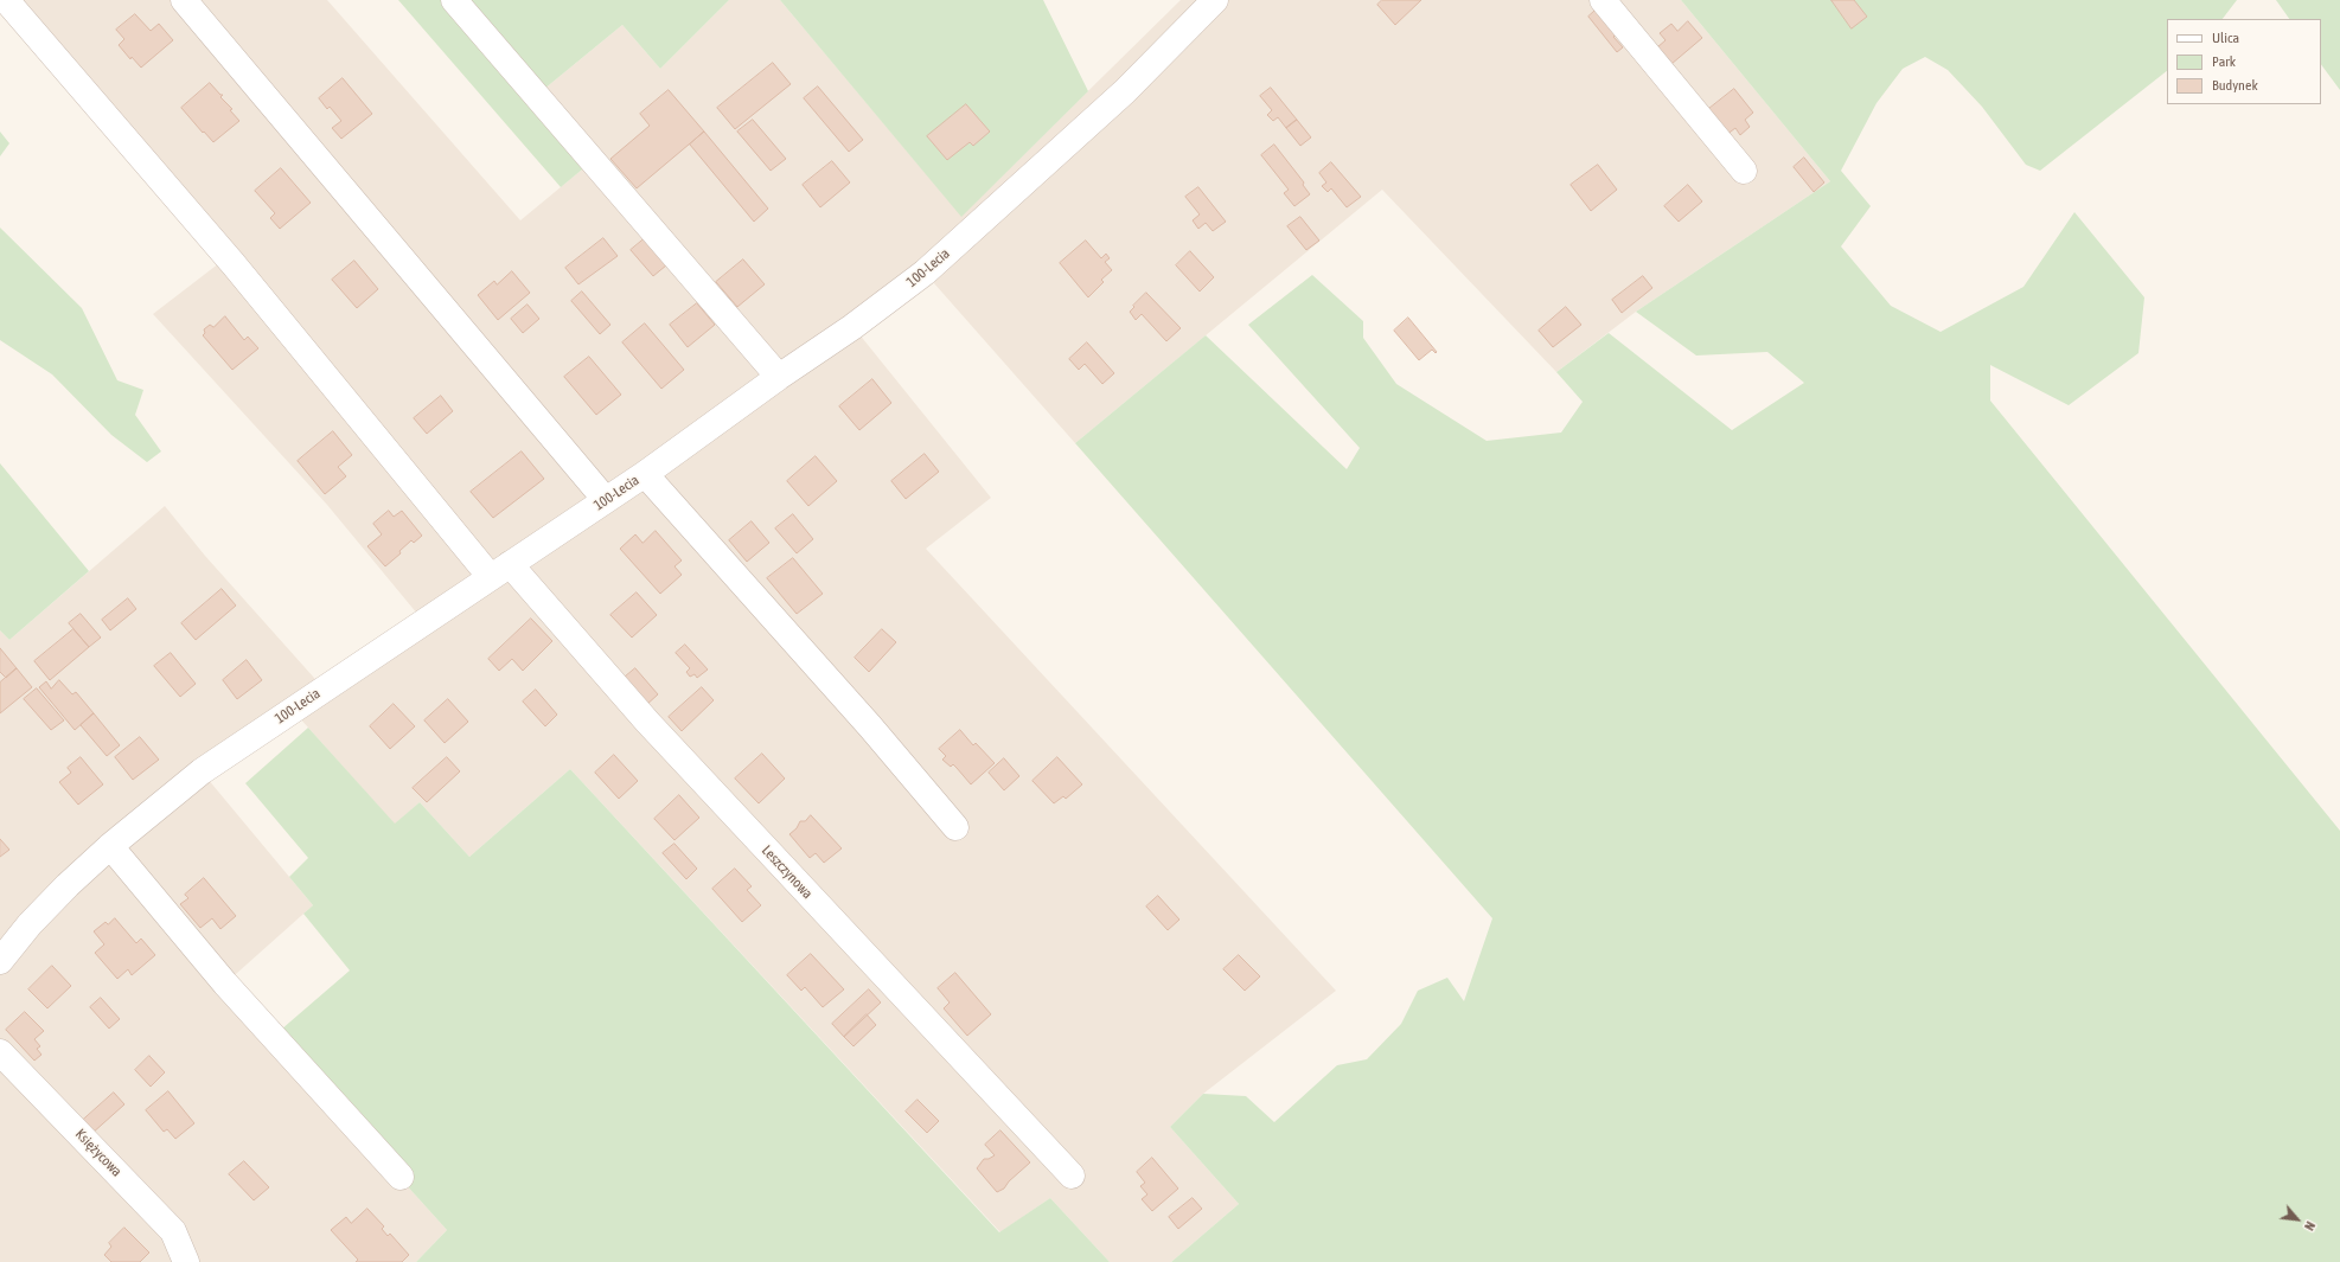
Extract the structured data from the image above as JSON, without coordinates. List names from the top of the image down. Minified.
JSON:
{"streets":{"street":["100-Lecia","Leszczynowa","Księżycowa"]},"crossings":[["100-Lecia","Leszczynowa"]],"legend":["Ulica","Park","Budynek"],"north":"bottom right"}
